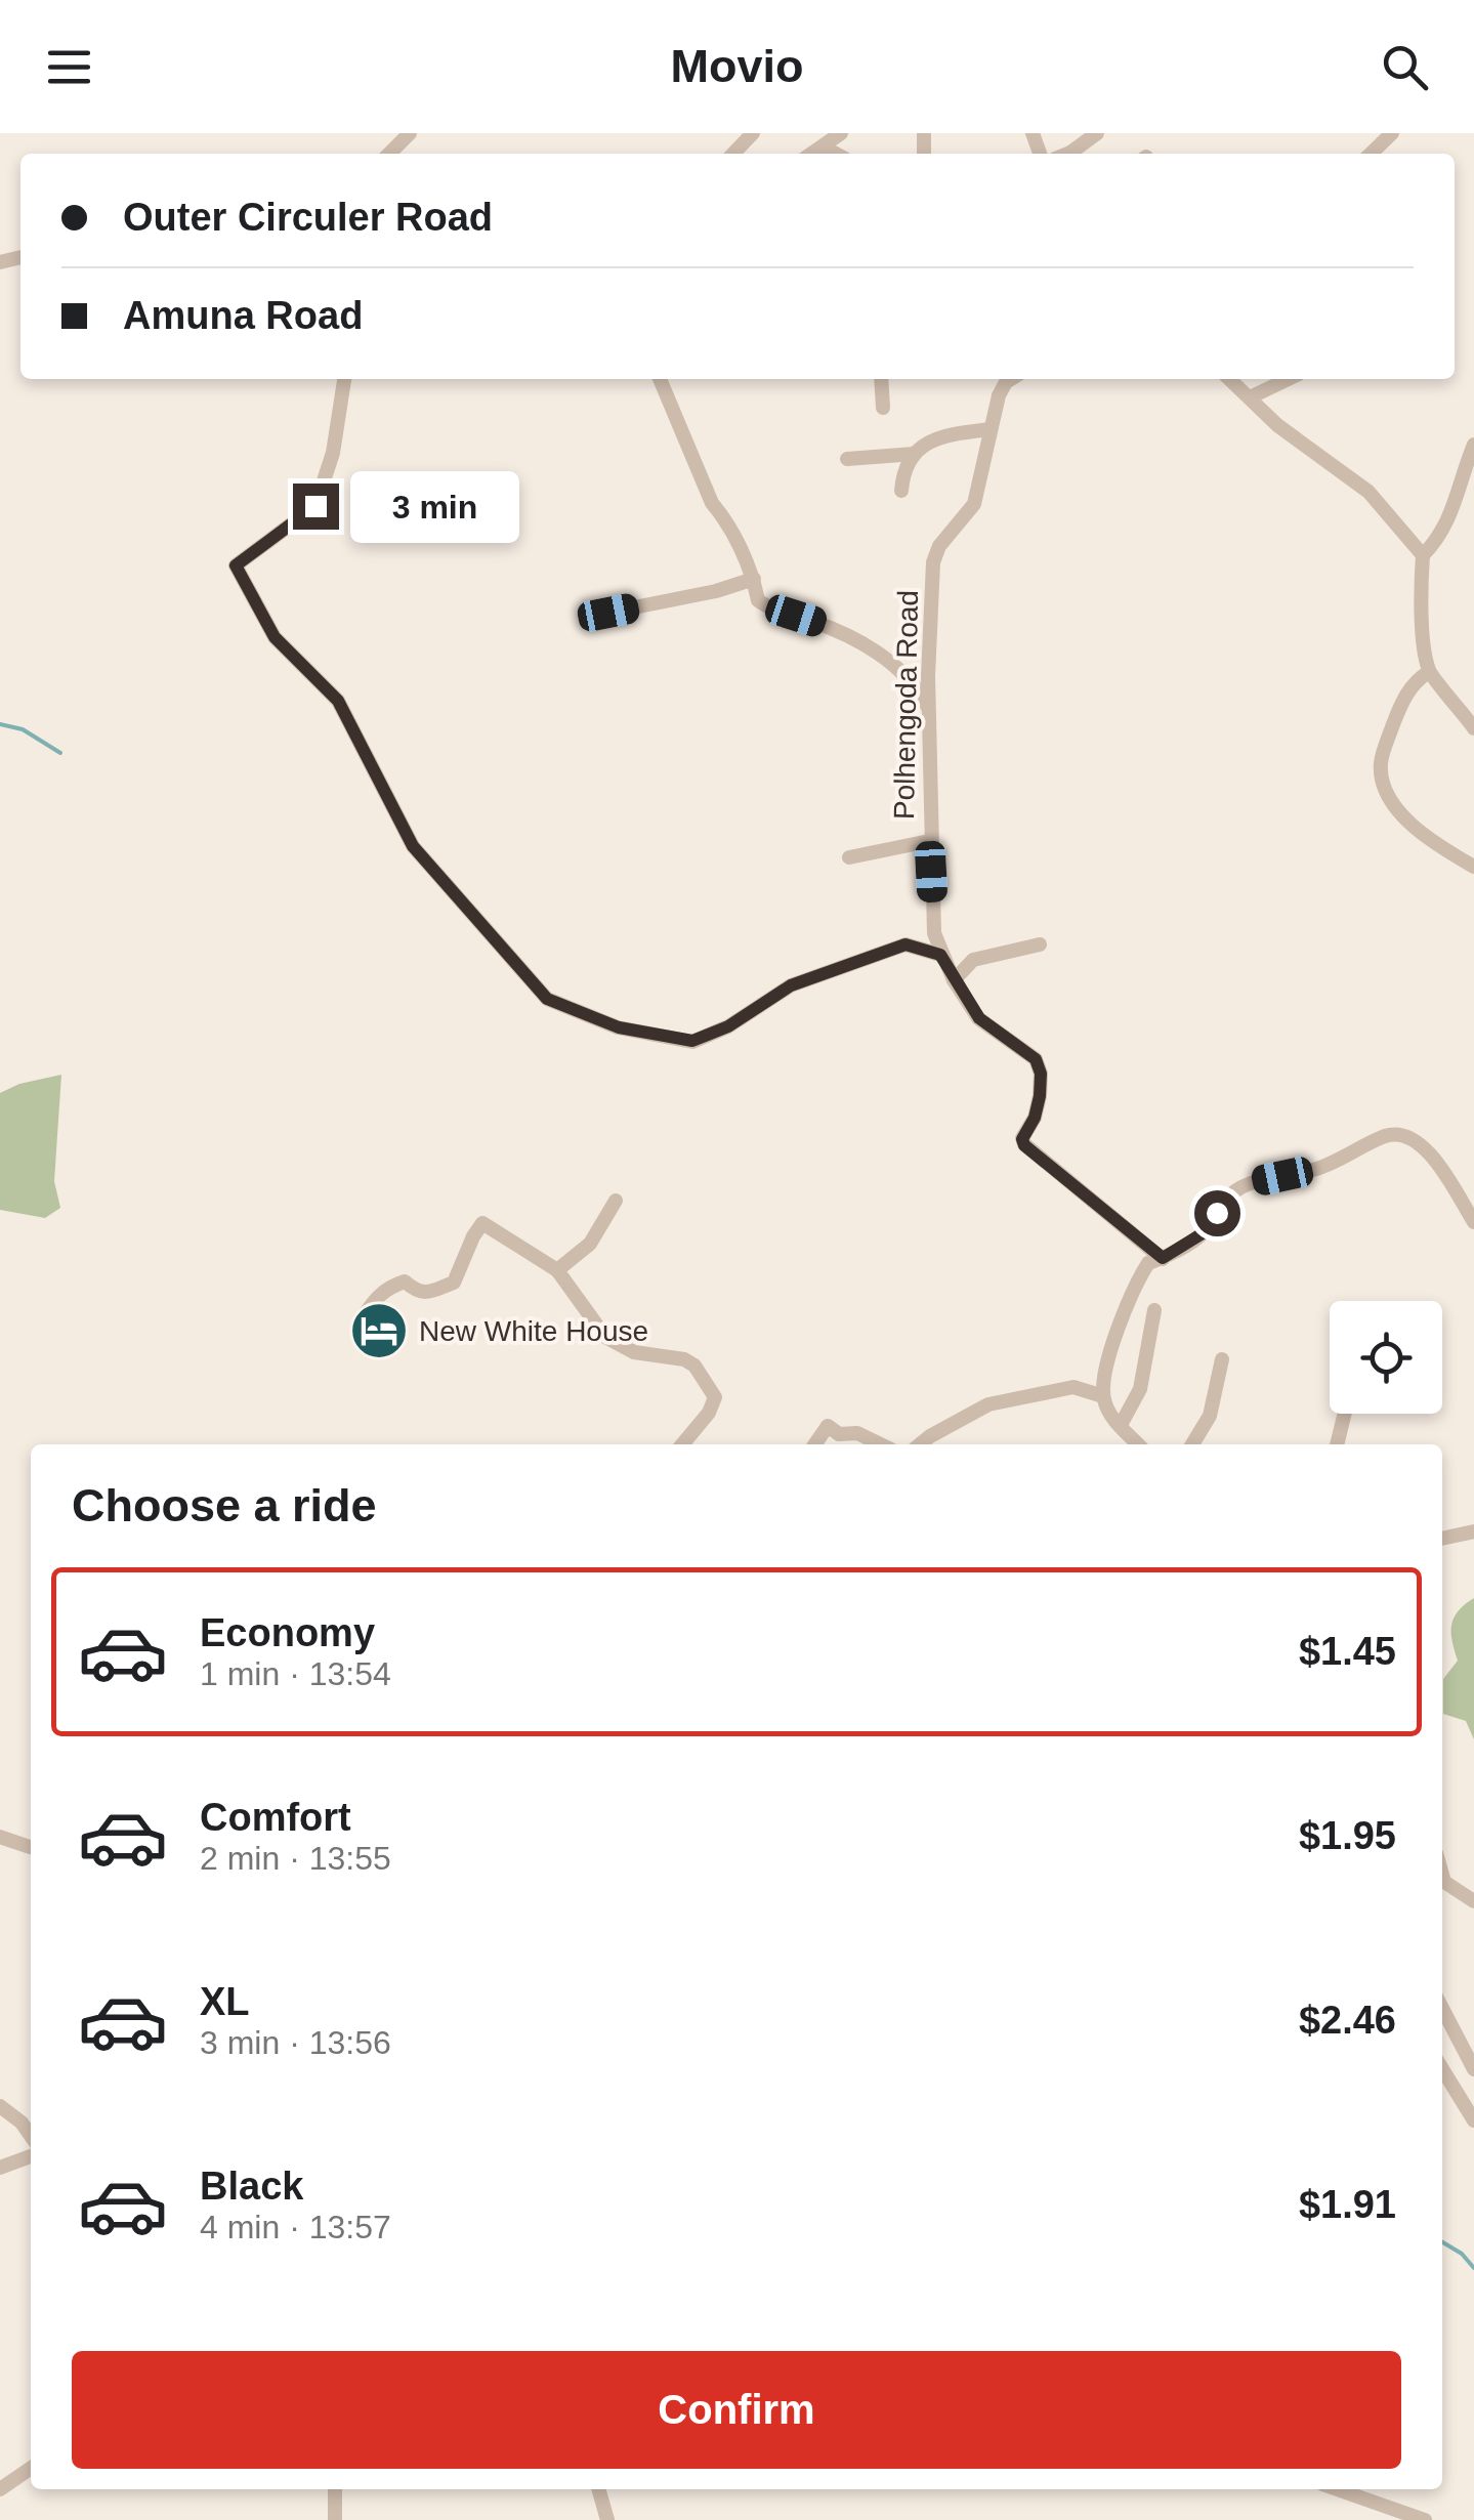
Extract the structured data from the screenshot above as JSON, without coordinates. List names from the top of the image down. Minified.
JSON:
{"streets":{"street":["Polhengoda Road"]},"places":{"hotel":["New White House"]},"page":{"header":"Movio","banner":["Outer Circuler Road","Amuna Road"],"bubble":"3 min","heading":"Choose a ride","list":[{"name":"Economy","note":"1 min · 13:54","value":"$1.45"},{"name":"Comfort","note":"2 min · 13:55","value":"$1.95"},{"name":"XL","note":"3 min · 13:56","value":"$2.46"},{"name":"Black","note":"4 min · 13:57","value":"$1.91"}],"buttons":"Confirm"}}
